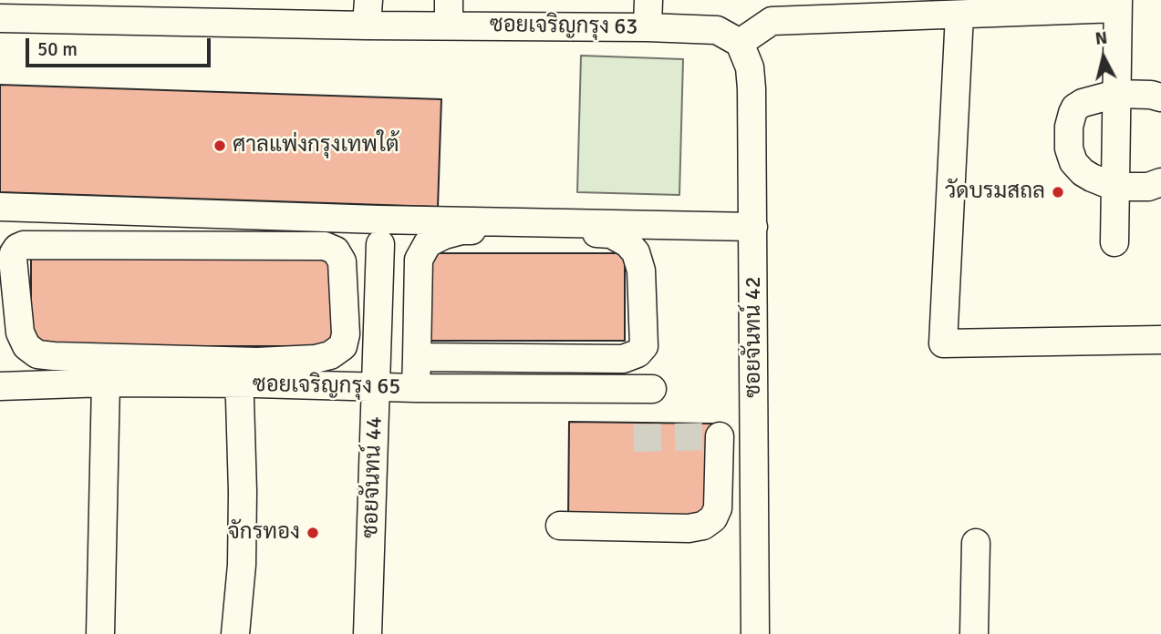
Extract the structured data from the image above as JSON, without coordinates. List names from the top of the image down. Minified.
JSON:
{"streets":{"street":["ซอยเจริญกรุง 63","ซอยจันทน์ 42","ซอยเจริญกรุง 65","ซอยจันทน์ 44"]},"crossings":[["ซอยเจริญกรุง 63","ซอยจันทน์ 42"],["ซอยเจริญกรุง 65","ซอยจันทน์ 44"]],"places":["ศาลแพ่งกรุงเทพใต้","วัดบรมสถล","จักรทอง"],"scale_bar":"50 m","north":"top"}
